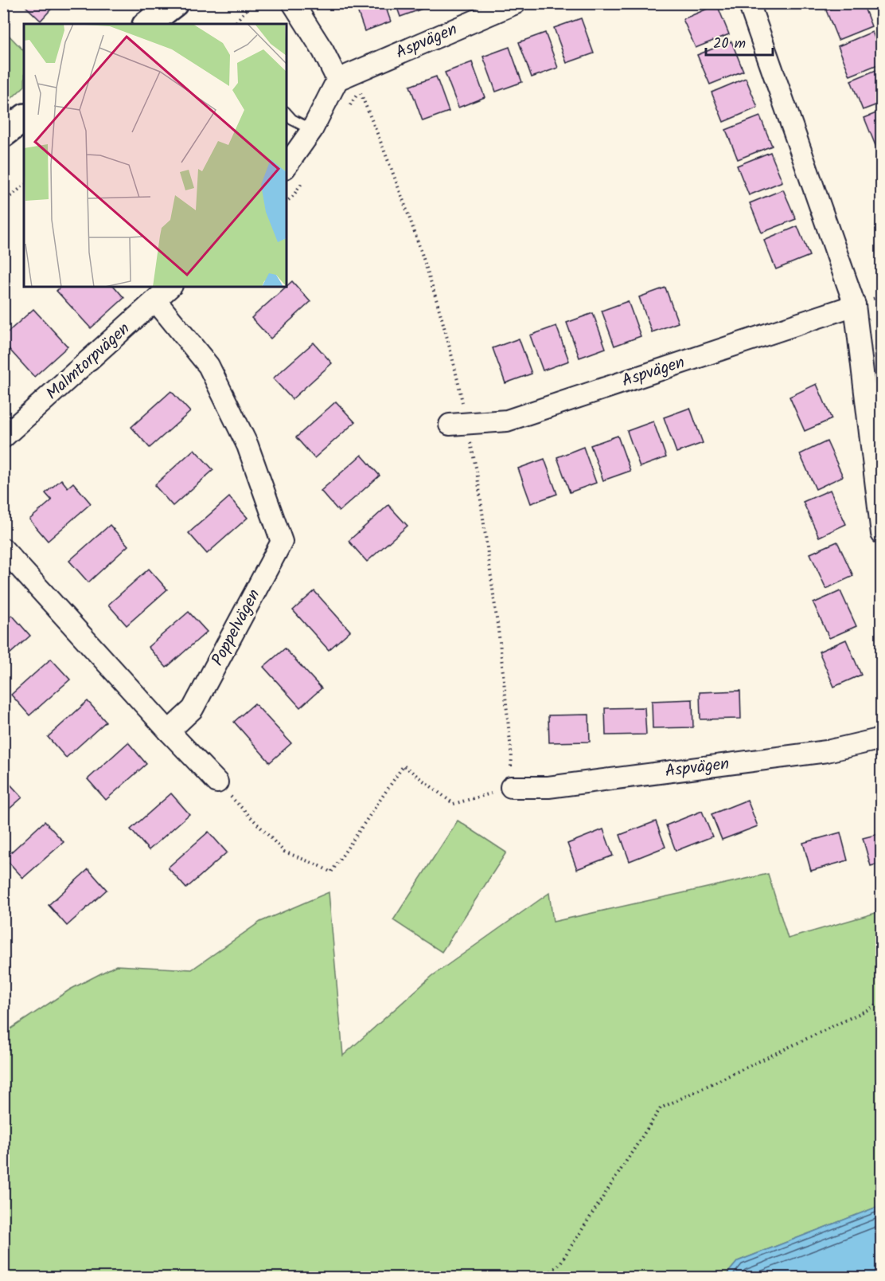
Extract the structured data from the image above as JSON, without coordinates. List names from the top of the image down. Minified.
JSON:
{"streets":{"street":["Aspvägen","Malmtorpvägen","Poppelvägen"]},"crossings":[["Malmtorpvägen","Poppelvägen"]],"scale_bar":"20 m"}
